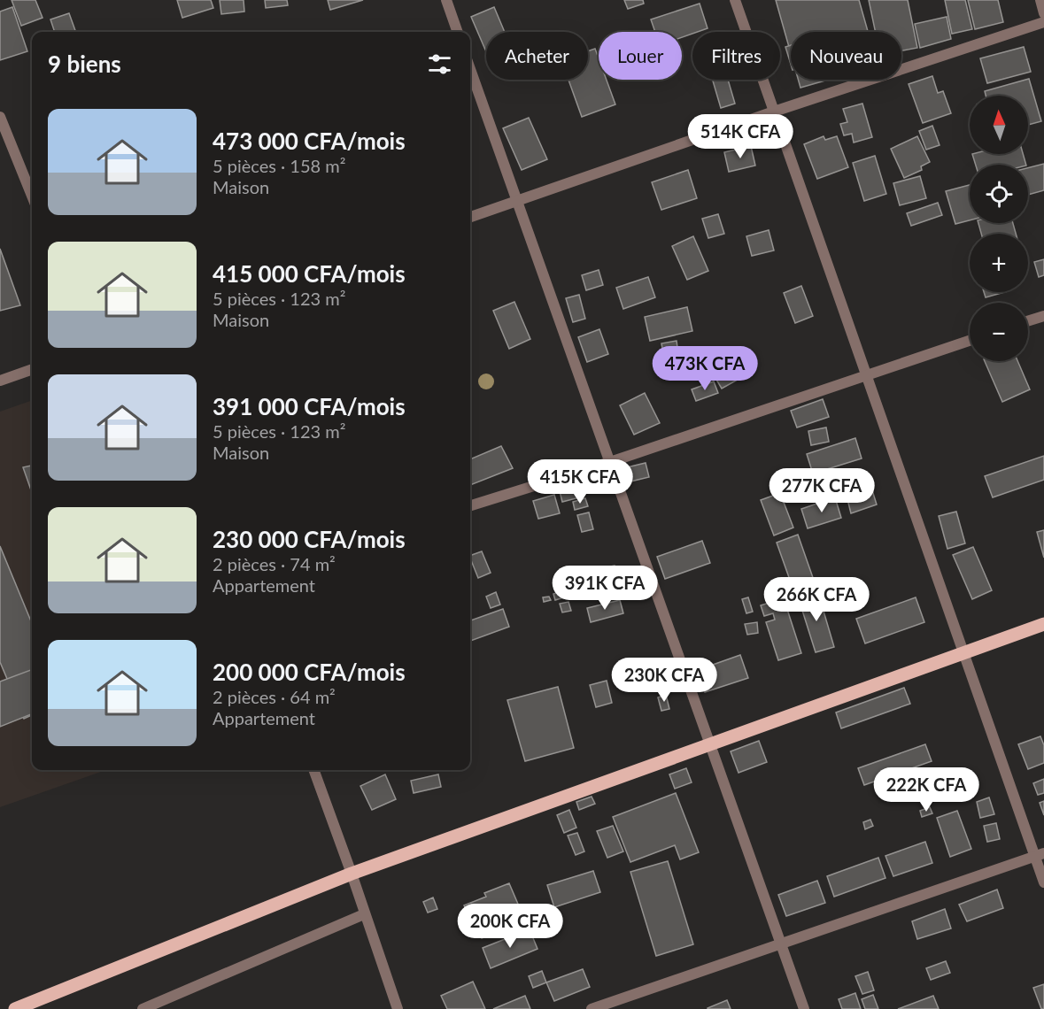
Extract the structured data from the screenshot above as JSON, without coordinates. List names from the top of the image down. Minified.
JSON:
{"north":"top","page":{"chip":["Acheter","Louer","Filtres","Nouveau"],"heading":"9 biens","map_buttons":["+","−"],"list":[{"name":"473 000 CFA/mois","note":"5 pièces · 158 m² · Maison"},{"name":"415 000 CFA/mois","note":"5 pièces · 123 m² · Maison"},{"name":"391 000 CFA/mois","note":"5 pièces · 123 m² · Maison"},{"name":"230 000 CFA/mois","note":"2 pièces · 74 m² · Appartement"},{"name":"200 000 CFA/mois","note":"2 pièces · 64 m² · Appartement"}],"price":["514K CFA","473K CFA","415K CFA","277K CFA","391K CFA","266K CFA","230K CFA","222K CFA","200K CFA"]}}
